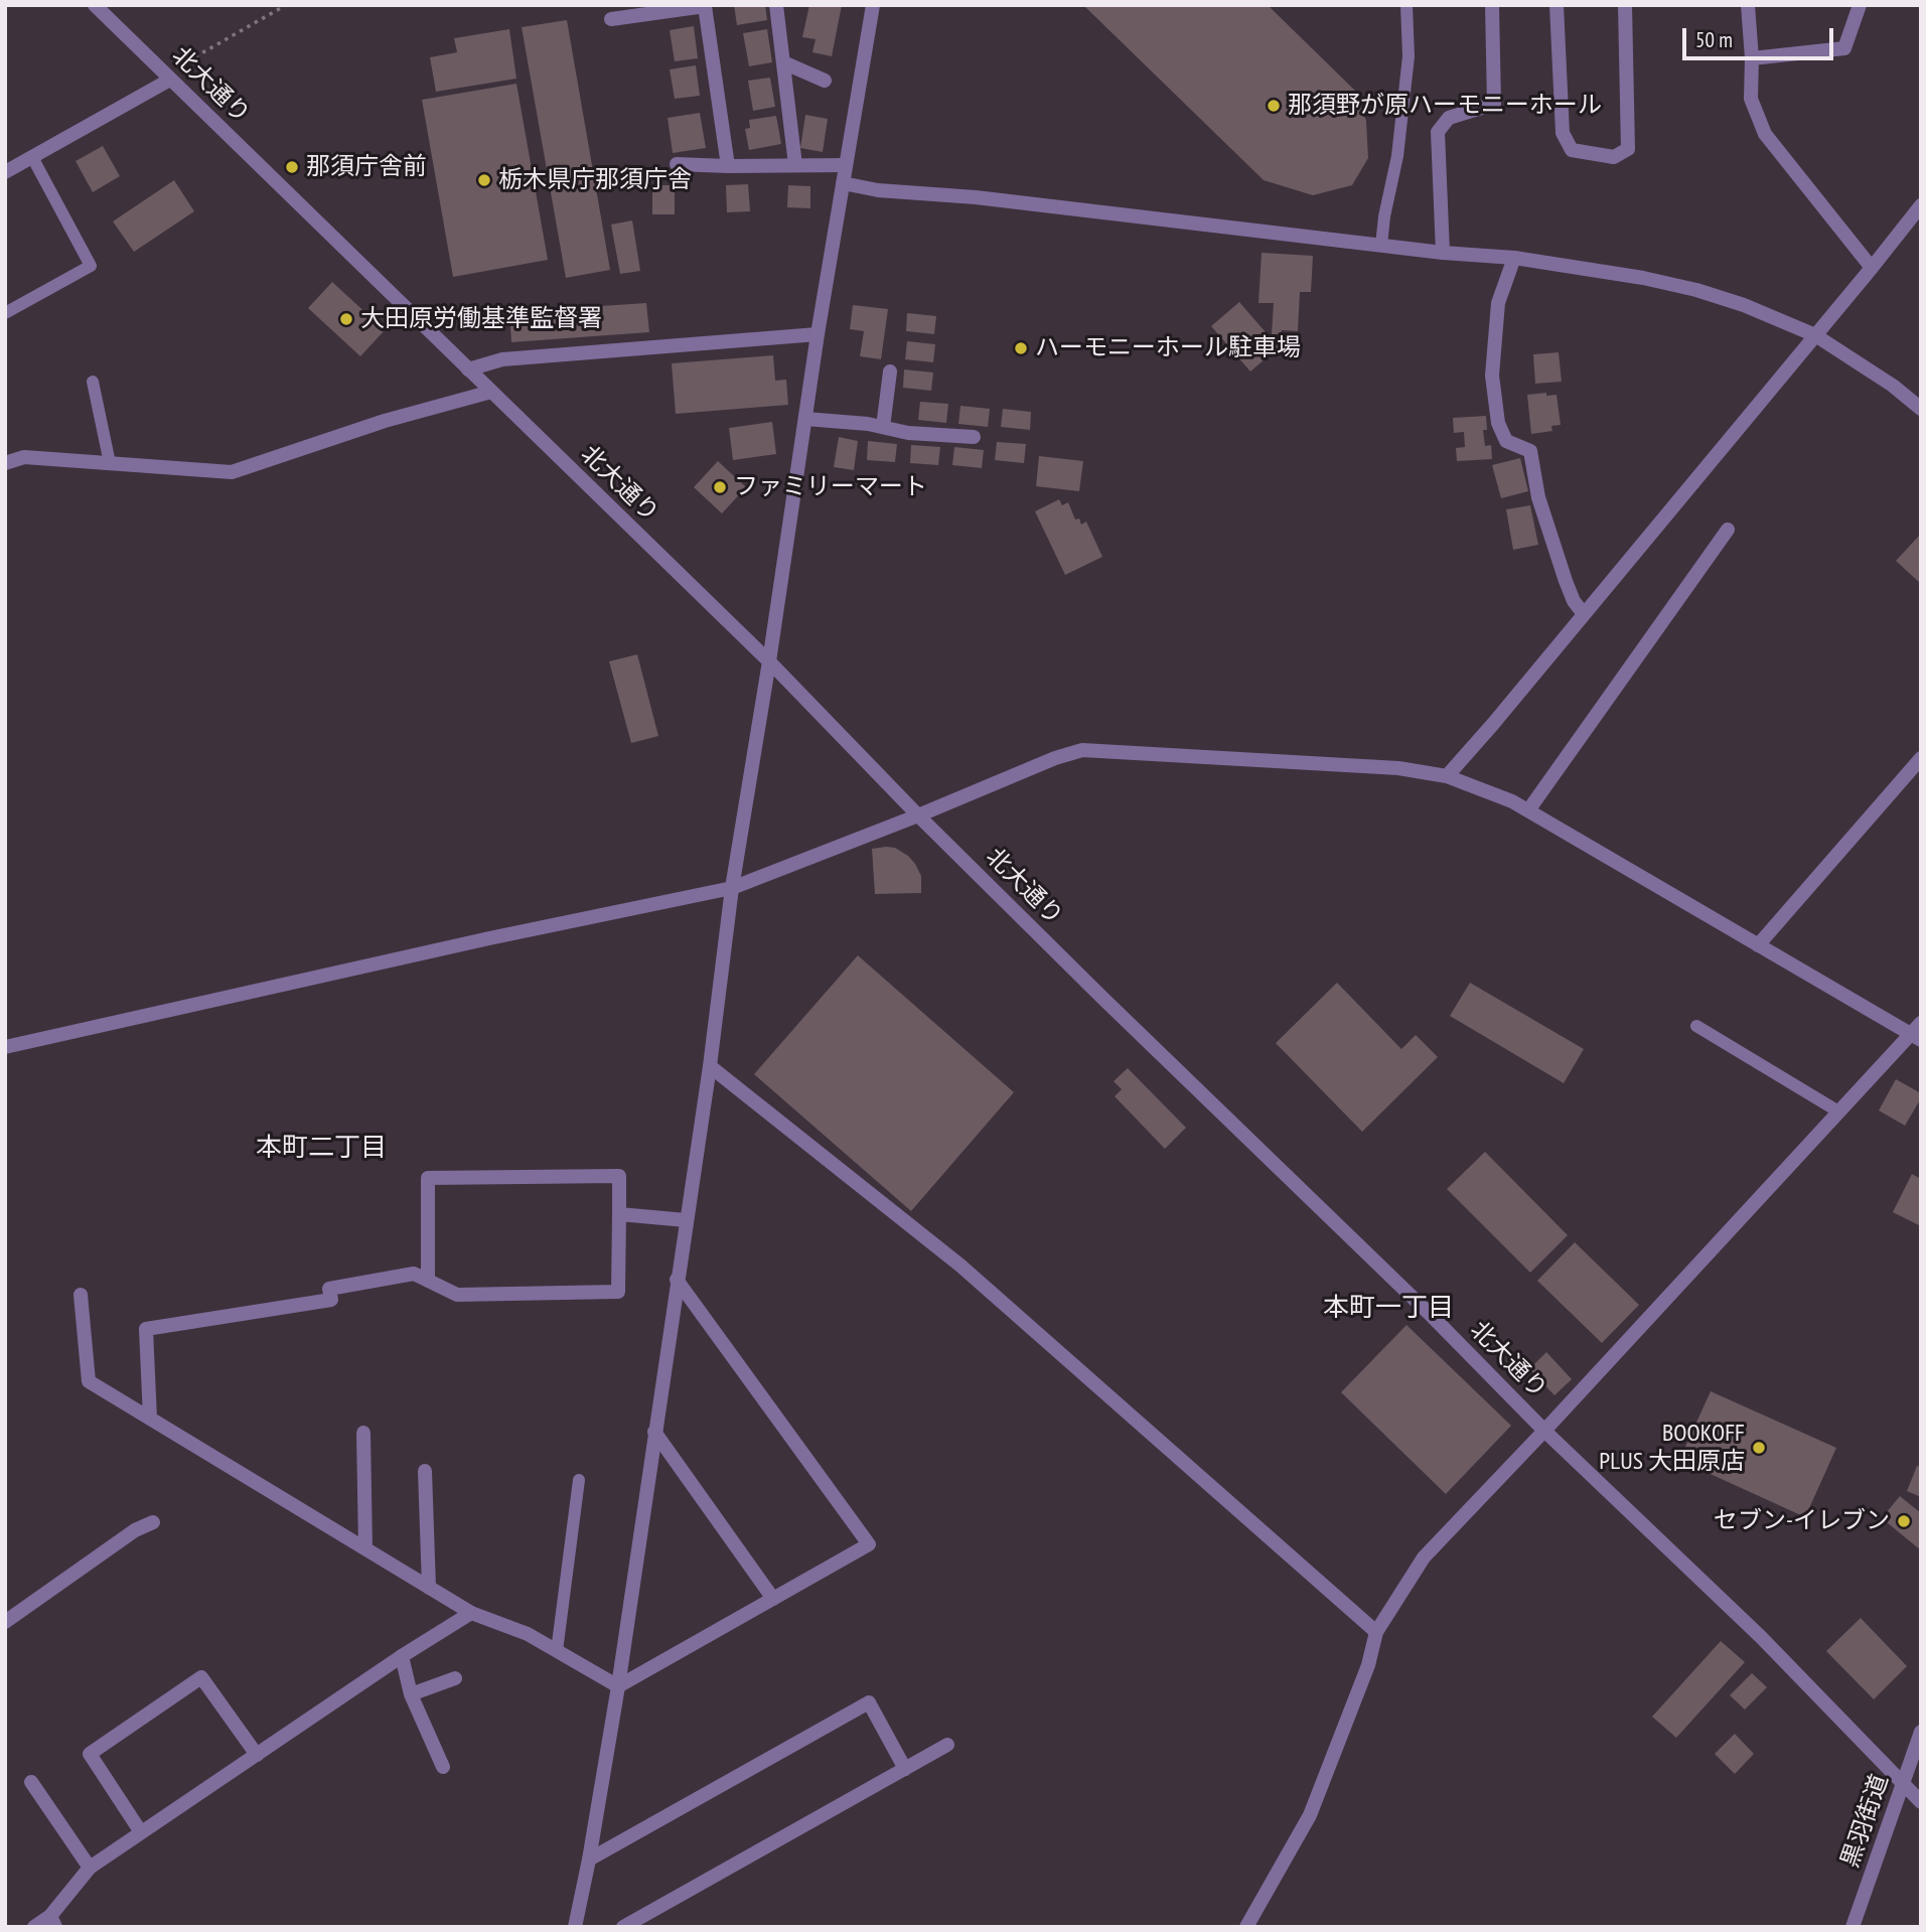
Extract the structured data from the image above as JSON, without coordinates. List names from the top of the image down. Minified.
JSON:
{"streets":{"street":["北大通り","黒羽街道"]},"crossings":[["北大通り","黒羽街道"]],"districts":["本町二丁目","本町一丁目"],"places":["那須野が原ハーモニーホール","那須庁舎前","栃木県庁那須庁舎","大田原労働基準監督署","ハーモニーホール駐車場","ファミリーマート","BOOKOFF PLUS 大田原店","セブン-イレブン"],"scale_bar":"50 m"}
